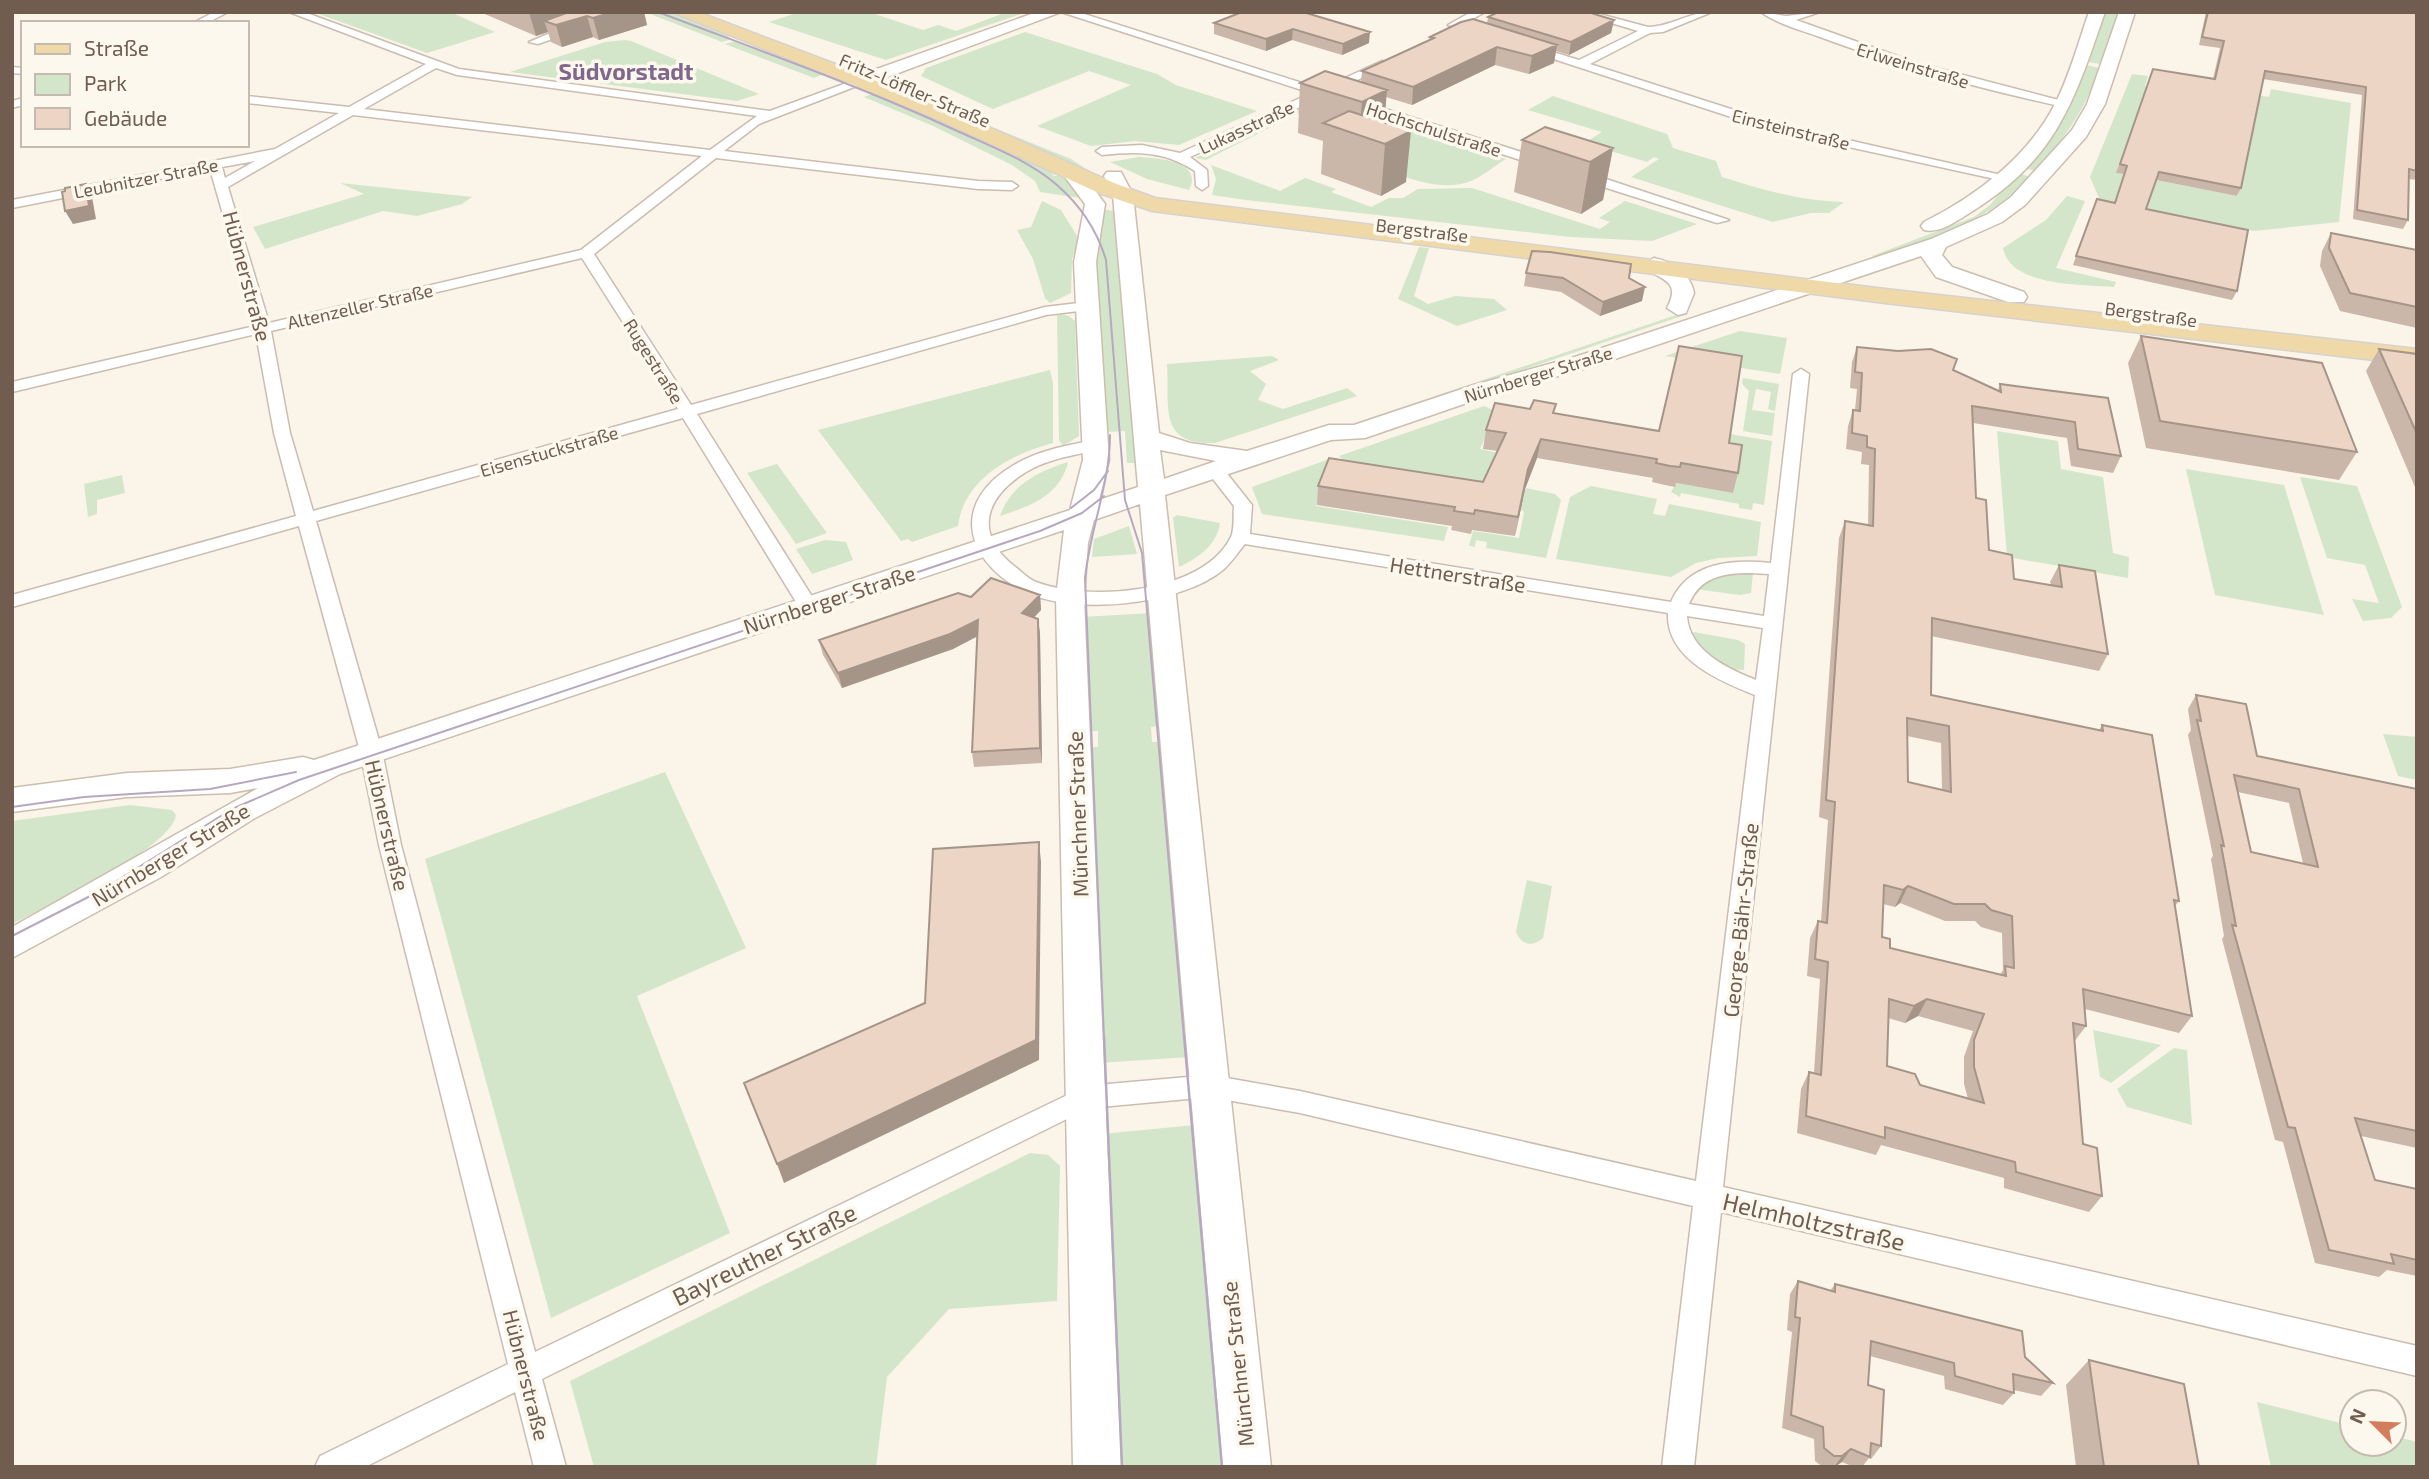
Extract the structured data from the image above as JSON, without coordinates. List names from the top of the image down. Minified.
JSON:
{"streets":{"main road":["Fritz-Löffler-Straße","Bergstraße","Nürnberger Straße","Münchner Straße"],"street":["Erlweinstraße","Lukasstraße","Hochschulstraße","Einsteinstraße","Leubnitzer Straße","Hübnerstraße","Altenzeller Straße","Rugestraße","Eisenstuckstraße","Hettnerstraße","George-Bähr-Straße","Helmholtzstraße","Bayreuther Straße"]},"crossings":[["Fritz-Löffler-Straße","Bergstraße"],["Fritz-Löffler-Straße","Münchner Straße"],["Lukasstraße","Hochschulstraße"],["Leubnitzer Straße","Hübnerstraße"],["Bergstraße","Nürnberger Straße"],["Bergstraße","Münchner Straße"],["Hübnerstraße","Altenzeller Straße"],["Hübnerstraße","Nürnberger Straße"],["Hübnerstraße","Eisenstuckstraße"],["Hübnerstraße","Bayreuther Straße"],["Altenzeller Straße","Rugestraße"],["Rugestraße","Nürnberger Straße"],["Rugestraße","Eisenstuckstraße"],["Nürnberger Straße","Münchner Straße"],["Eisenstuckstraße","Münchner Straße"],["Hettnerstraße","George-Bähr-Straße"],["Münchner Straße","Helmholtzstraße"],["Münchner Straße","Bayreuther Straße"],["George-Bähr-Straße","Helmholtzstraße"],["Helmholtzstraße","Bayreuther Straße"]],"districts":["Südvorstadt"],"legend":["Straße","Park","Gebäude"],"north":"top left"}
